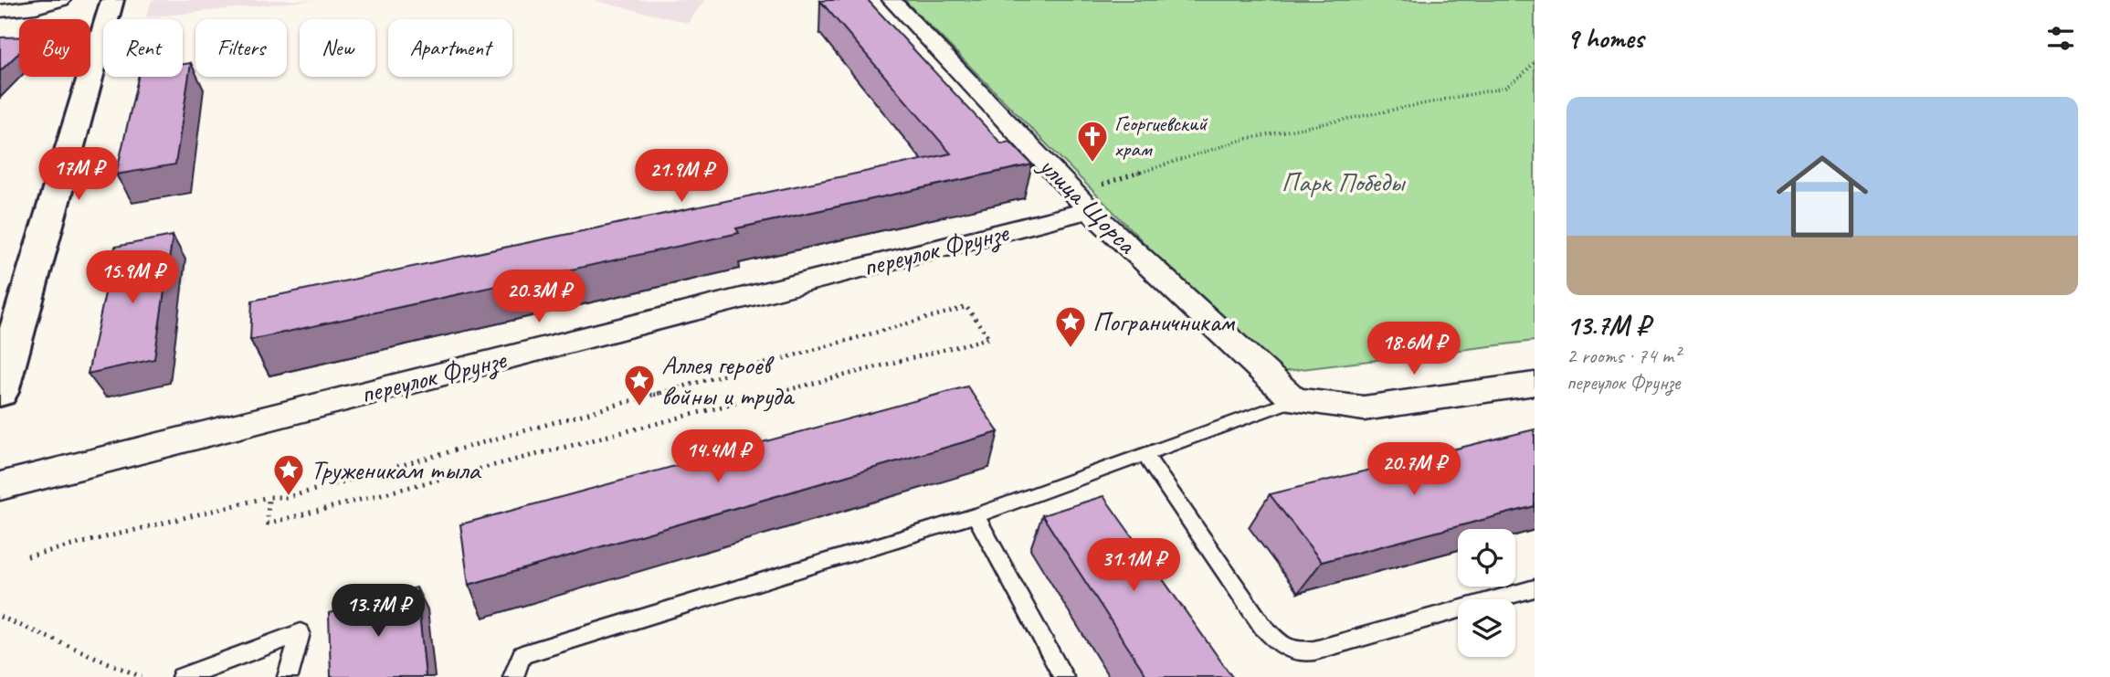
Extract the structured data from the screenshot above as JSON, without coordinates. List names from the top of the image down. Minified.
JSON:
{"streets":{"street":["улица Щорса","переулок Фрунзе"]},"crossings":[["улица Щорса","переулок Фрунзе"]],"parks":["Парк Победы"],"places":{"church":["Георгиевский храм"],"place":["Пограничникам","Аллея героев войны и труда","Труженикам тыла"]},"page":{"heading":"9 homes","chip":["Buy","Rent","Filters","New","Apartment"],"list":[{"name":"13.7M ₽","note":"2 rooms · 74 m² · переулок Фрунзе"}],"price":["17M ₽","21.9M ₽","15.9M ₽","20.3M ₽","18.6M ₽","14.4M ₽","20.7M ₽","31.1M ₽","13.7M ₽"]}}
